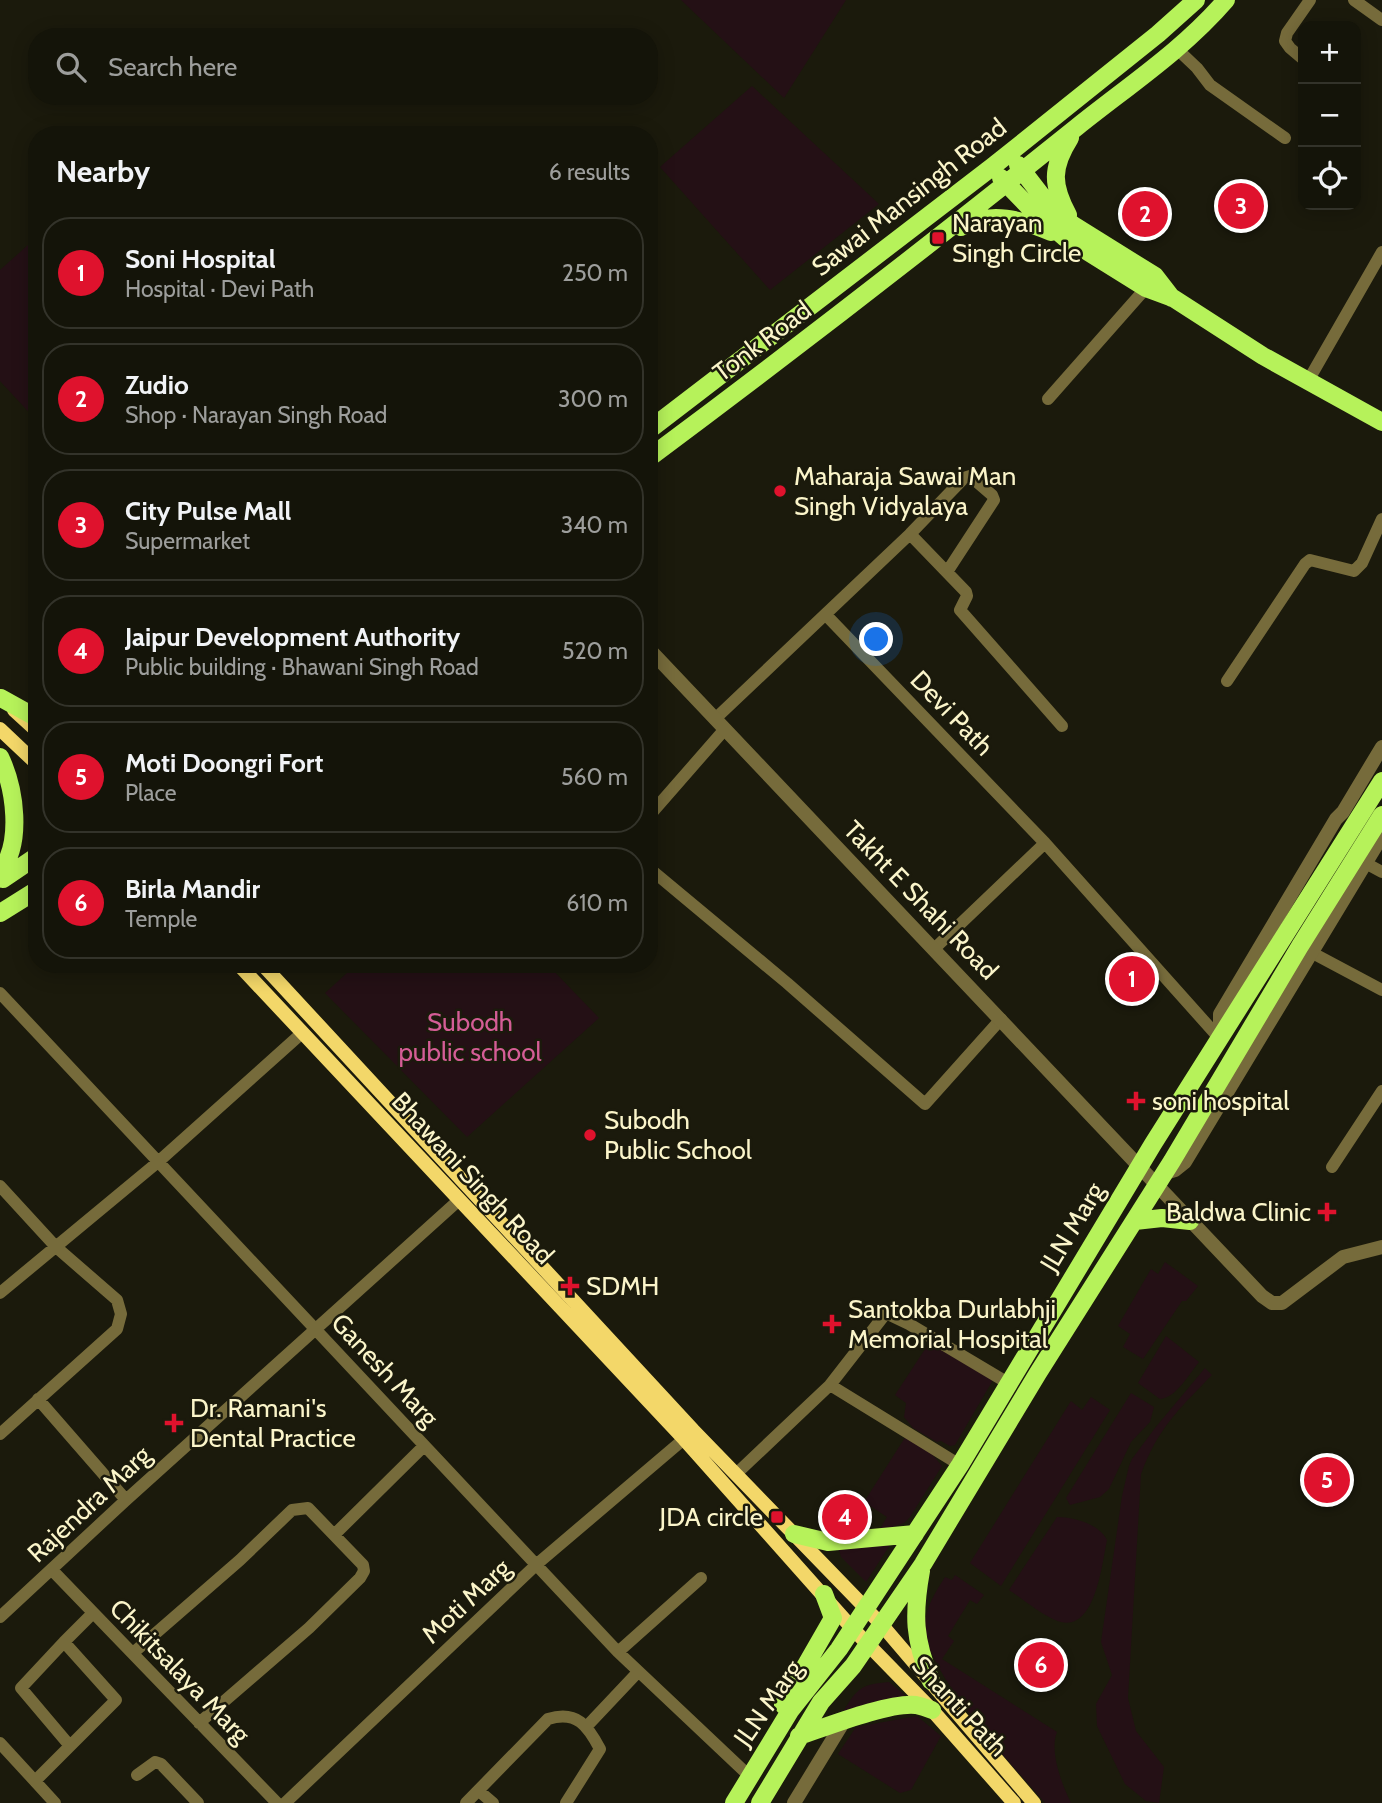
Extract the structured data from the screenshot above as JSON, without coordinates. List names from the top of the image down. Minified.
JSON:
{"streets":{"main road":["Sawai Mansingh Road","Tonk Road","Bhawani Singh Road","JLN Marg","Shanti Path"],"street":["Devi Path","Takht E Shahi Road","Ganesh Marg","Rajendra Marg","Moti Marg","Chikitsalaya Marg"]},"crossings":[["Devi Path","JLN Marg"],["Takht E Shahi Road","JLN Marg"],["Bhawani Singh Road","JLN Marg"],["Bhawani Singh Road","Rajendra Marg"],["Bhawani Singh Road","Moti Marg"],["Bhawani Singh Road","Shanti Path"],["JLN Marg","Ganesh Marg"],["JLN Marg","Shanti Path"],["Ganesh Marg","Rajendra Marg"],["Ganesh Marg","Moti Marg"],["Rajendra Marg","Chikitsalaya Marg"]],"parks":["Subodh public school"],"places":{"transit":["Narayan Singh Circle","JDA circle"],"other":["Maharaja Sawai Man Singh Vidyalaya","Subodh Public School"],"health":["soni hospital","Baldwa Clinic","SDMH","Santokba Durlabhji Memorial Hospital","Dr. Ramani's Dental Practice"]},"page":{"map_buttons":["+","−"],"search":"Search here","heading":["Nearby","6 results"],"pins":["3","2","1","5","4","6"],"list":[{"mark":"1","name":"Soni Hospital","note":"Hospital · Devi Path","value":"250 m"},{"mark":"2","name":"Zudio","note":"Shop · Narayan Singh Road","value":"300 m"},{"mark":"3","name":"City Pulse Mall","note":"Supermarket","value":"340 m"},{"mark":"4","name":"Jaipur Development Authority","note":"Public building · Bhawani Singh Road","value":"520 m"},{"mark":"5","name":"Moti Doongri Fort","note":"Place","value":"560 m"},{"mark":"6","name":"Birla Mandir","note":"Temple","value":"610 m"}]}}
